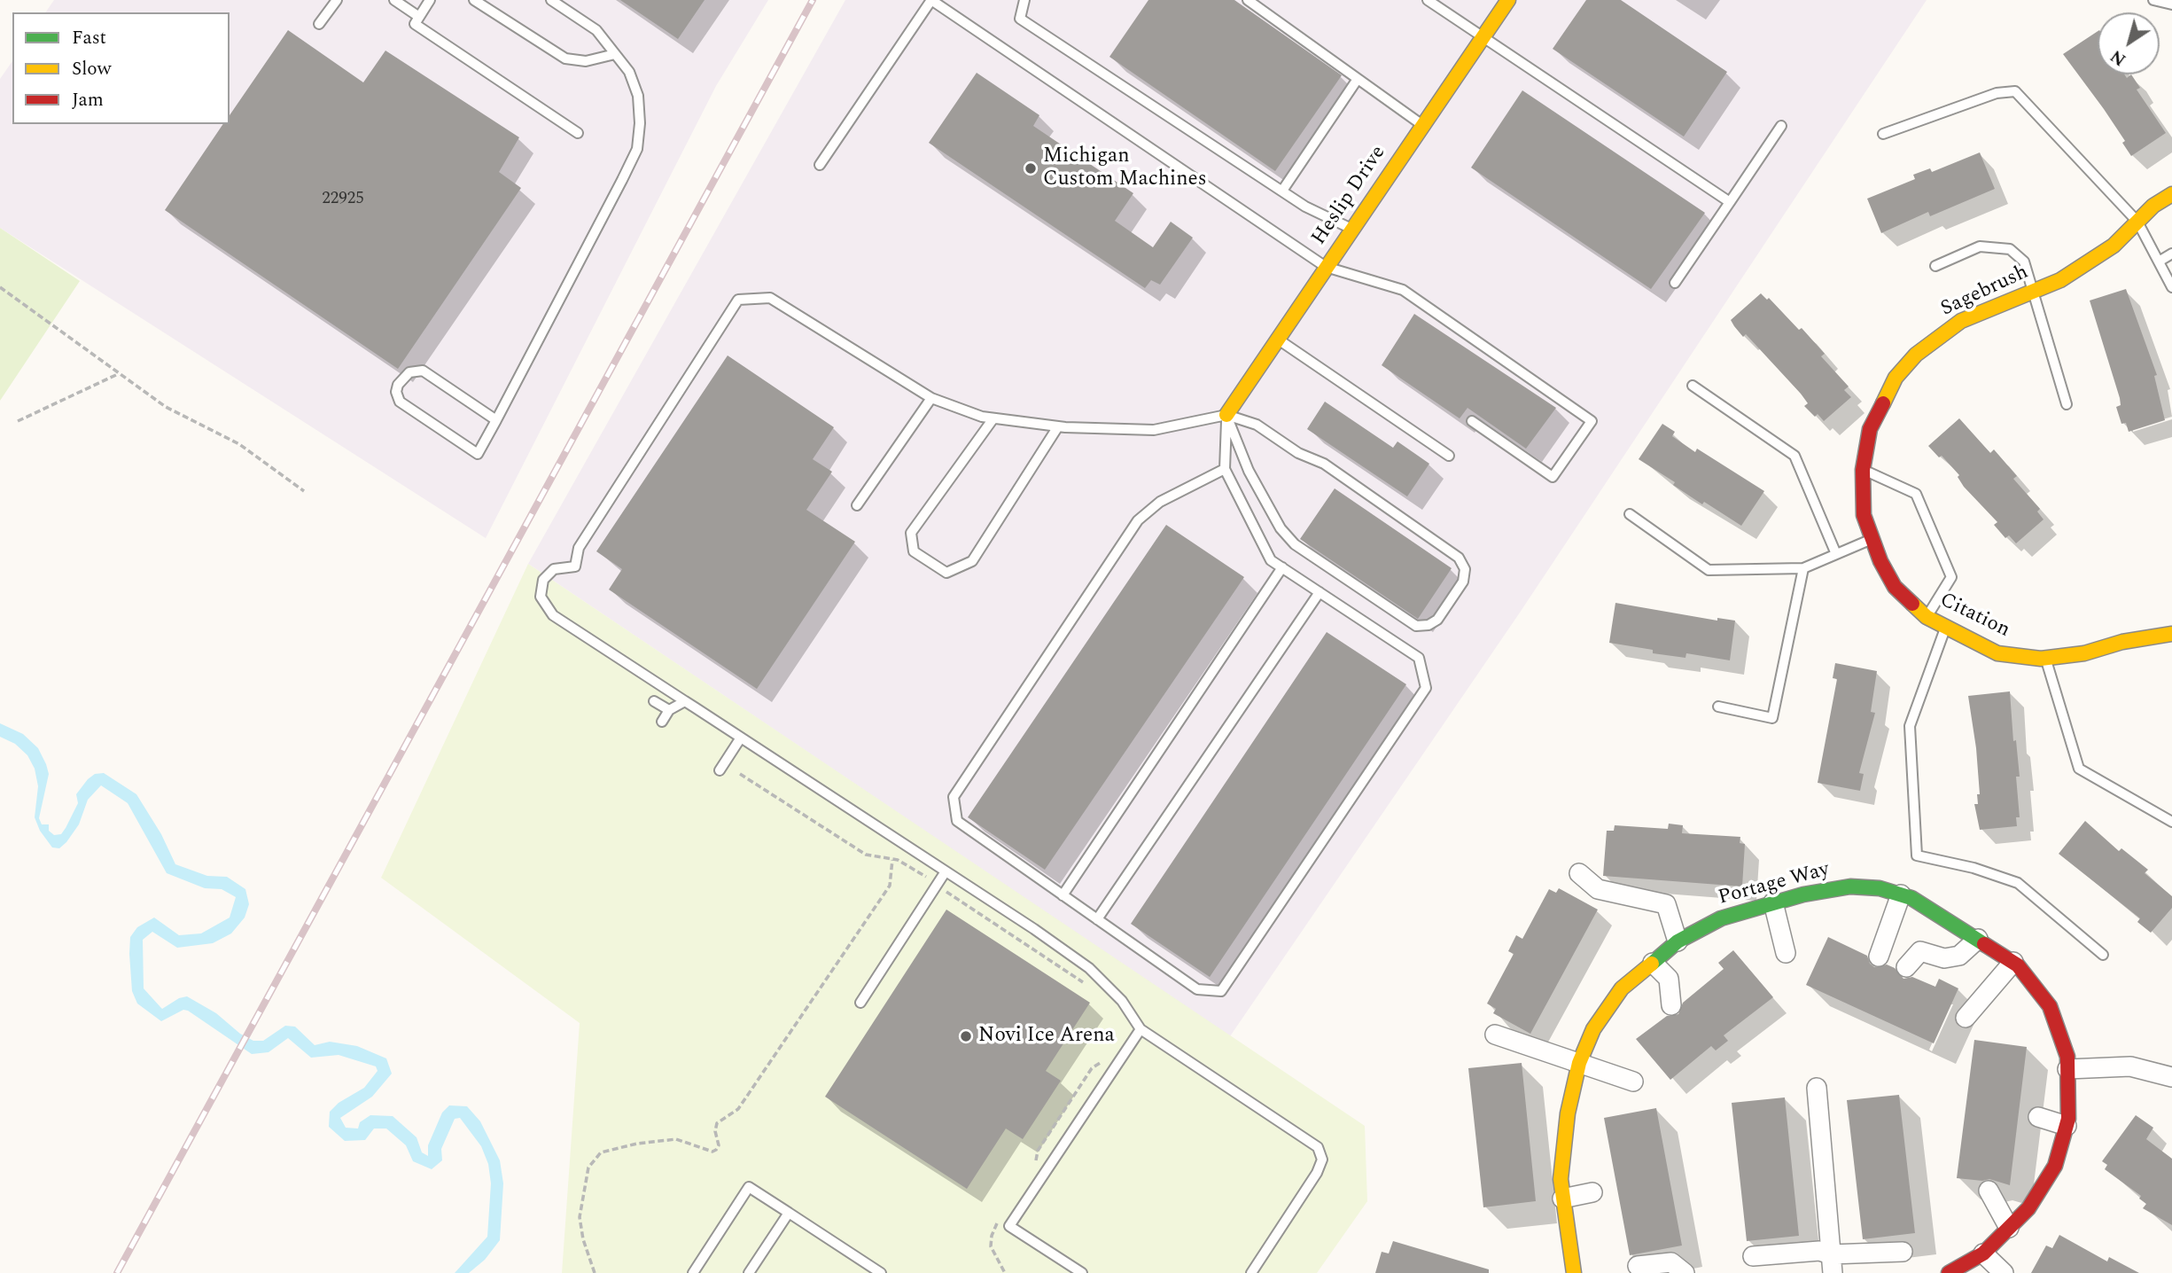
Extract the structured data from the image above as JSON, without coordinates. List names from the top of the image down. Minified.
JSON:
{"streets":{"street":["Heslip Drive","Sagebrush","Citation","Portage Way"]},"crossings":[["Sagebrush","Citation"]],"places":["Michigan Custom Machines","Novi Ice Arena"],"house_numbers":["22925"],"legend":["Fast","Slow","Jam"],"north":"bottom left"}
